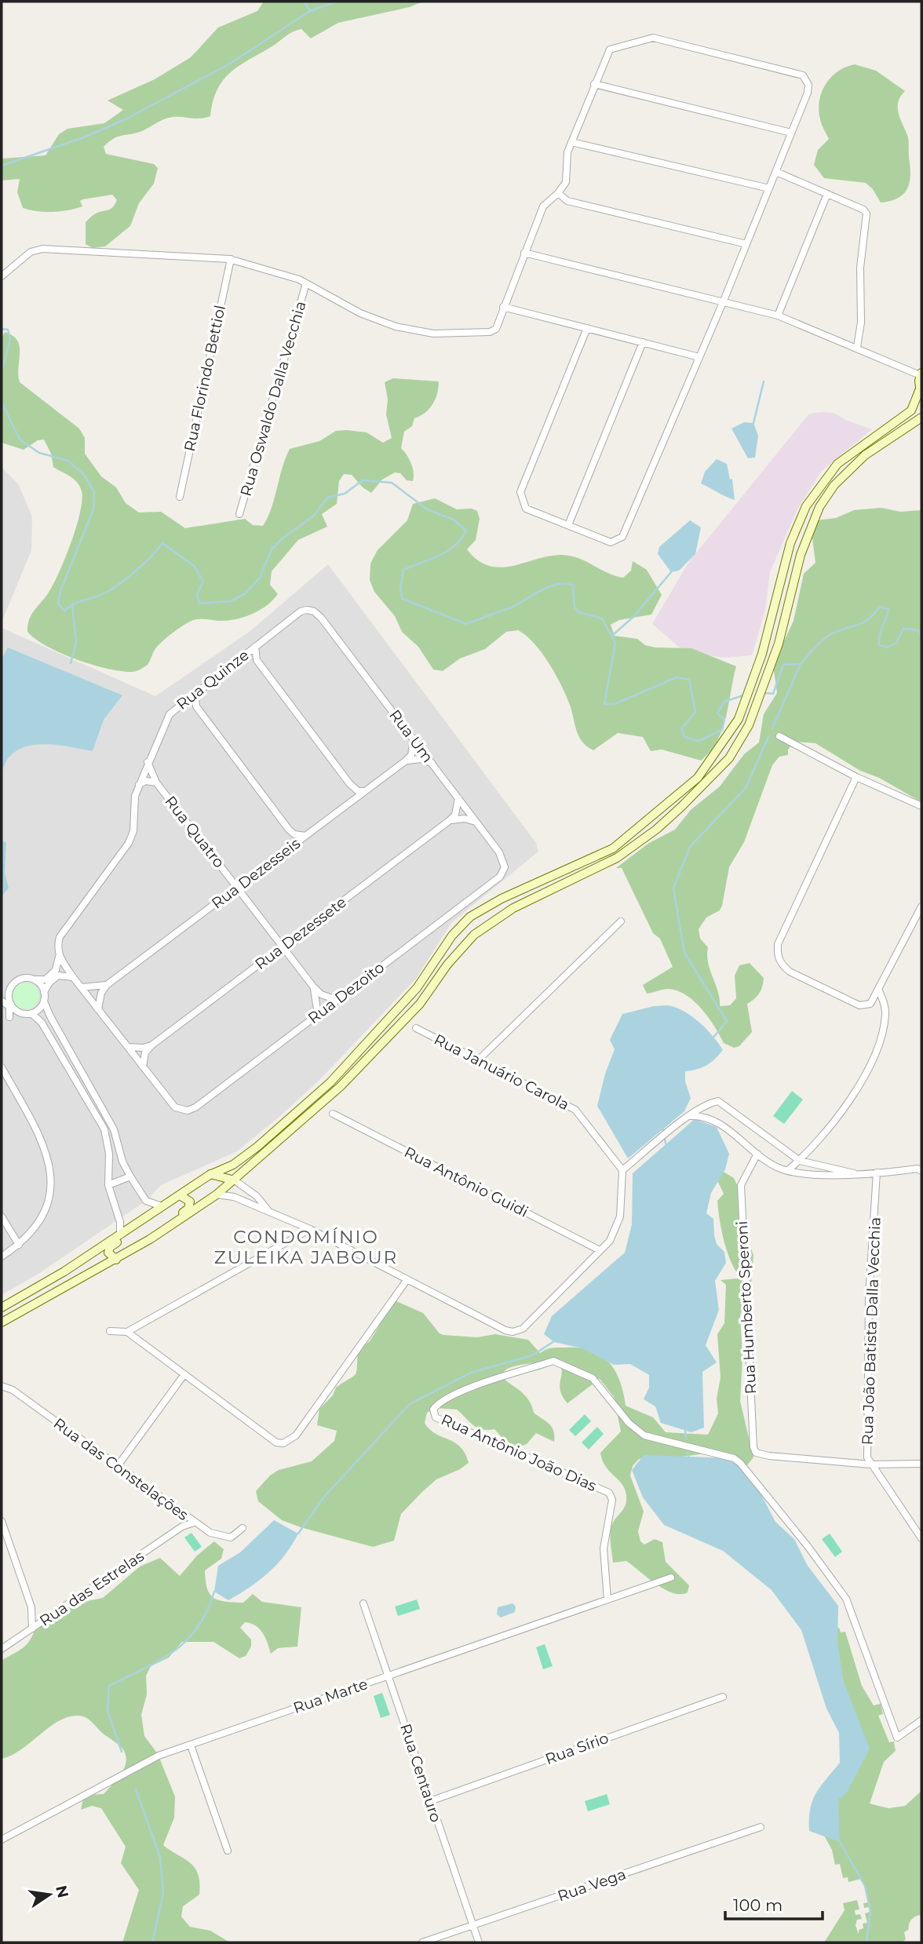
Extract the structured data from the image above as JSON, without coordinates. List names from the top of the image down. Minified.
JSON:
{"streets":{"street":["Rua Florindo Bettiol","Rua Oswaldo Dalla Vecchia","Rua Quinze","Rua Um","Rua Quatro","Rua Dezesseis","Rua Dezessete","Rua Dezoito","Rua Januário Carola","Rua Antônio Guidi","Rua Humberto Speroni","Rua João Batista Dalla Vecchia","Rua Antônio João Dias","Rua das Constelações","Rua das Estrelas","Rua Marte","Rua Sírio","Rua Centauro","Rua Vega"]},"crossings":[["Rua Quinze","Rua Um"],["Rua Quinze","Rua Quatro"],["Rua Um","Rua Dezoito"],["Rua Quatro","Rua Dezesseis"],["Rua Quatro","Rua Dezessete"],["Rua Quatro","Rua Dezoito"],["Rua Humberto Speroni","Rua João Batista Dalla Vecchia"],["Rua Antônio João Dias","Rua Marte"],["Rua das Constelações","Rua das Estrelas"],["Rua Marte","Rua Centauro"],["Rua Sírio","Rua Centauro"],["Rua Centauro","Rua Vega"]],"districts":["CONDOMÍNIO ZULEIKA JABOUR"],"scale_bar":"100 m","north":"right"}
